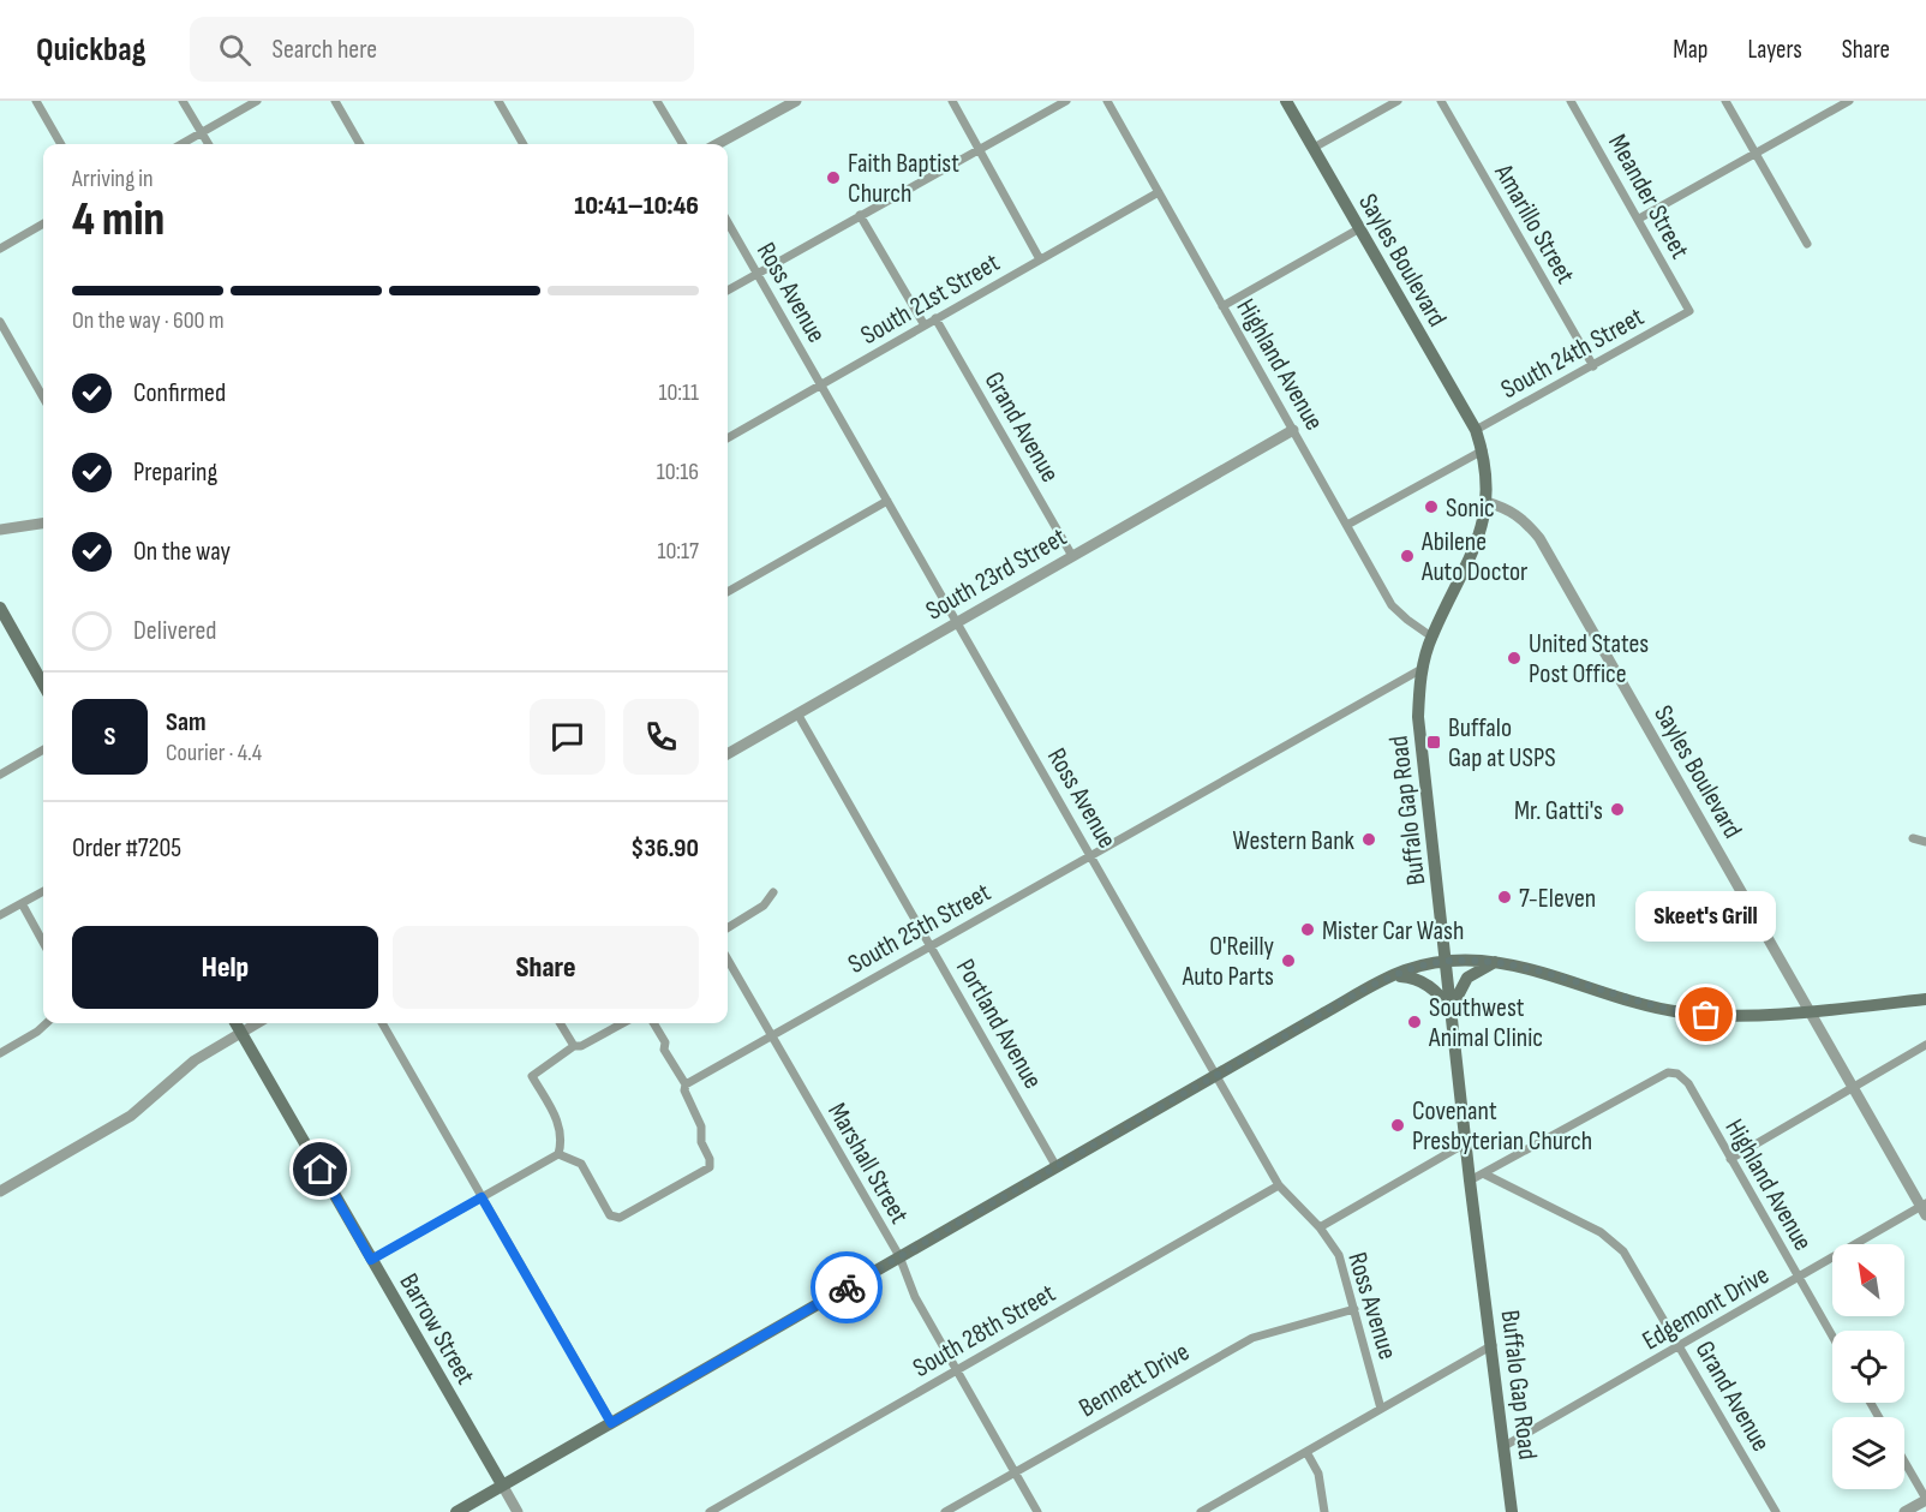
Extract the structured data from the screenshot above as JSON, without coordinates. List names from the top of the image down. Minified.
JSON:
{"streets":{"main road":["Sayles Boulevard","Buffalo Gap Road","Barrow Street"],"street":["Meander Street","Amarillo Street","Ross Avenue","South 21st Street","South 24th Street","Highland Avenue","Grand Avenue","South 23rd Street","South 25th Street","Portland Avenue","Marshall Street","Edgemont Drive","South 28th Street","Bennett Drive"]},"crossings":[["Meander Street","South 24th Street"],["Amarillo Street","South 24th Street"],["Sayles Boulevard","South 24th Street"],["Sayles Boulevard","Buffalo Gap Road"],["Sayles Boulevard","Edgemont Drive"],["Ross Avenue","South 21st Street"],["Ross Avenue","South 23rd Street"],["Ross Avenue","South 25th Street"],["Ross Avenue","South 28th Street"],["Ross Avenue","Bennett Drive"],["South 21st Street","Highland Avenue"],["South 21st Street","Grand Avenue"],["Highland Avenue","Grand Avenue"],["Highland Avenue","South 23rd Street"],["Highland Avenue","Buffalo Gap Road"],["Highland Avenue","Edgemont Drive"],["Grand Avenue","South 23rd Street"],["Grand Avenue","Edgemont Drive"],["South 23rd Street","Portland Avenue"],["Buffalo Gap Road","South 25th Street"],["Buffalo Gap Road","Edgemont Drive"],["South 25th Street","Portland Avenue"],["South 25th Street","Marshall Street"],["Marshall Street","South 28th Street"],["Marshall Street","Bennett Drive"]],"places":{"other":["Faith Baptist Church","Sonic","Abilene Auto Doctor","United States Post Office","Mr. Gatti's","Western Bank","7-Eleven","Mister Car Wash","O'Reilly Auto Parts","Skeet's Grill","Southwest Animal Clinic","Covenant Presbyterian Church"],"transit":["Buffalo Gap at USPS"]},"north":"top left","page":{"header":"Quickbag","search":"Search here","nav":["Map","Layers","Share"],"heading":["4 min","Arriving in","10:41–10:46"],"panel":["Sam","Courier · 4.4","Order #7205","$36.90"],"bar":"On the way · 600 m","list":[["Confirmed","10:11"],["Preparing","10:16"],["On the way","10:17"],"Delivered"],"round":"S","bubble":"Skeet's Grill","buttons":["Help","Share"]}}
